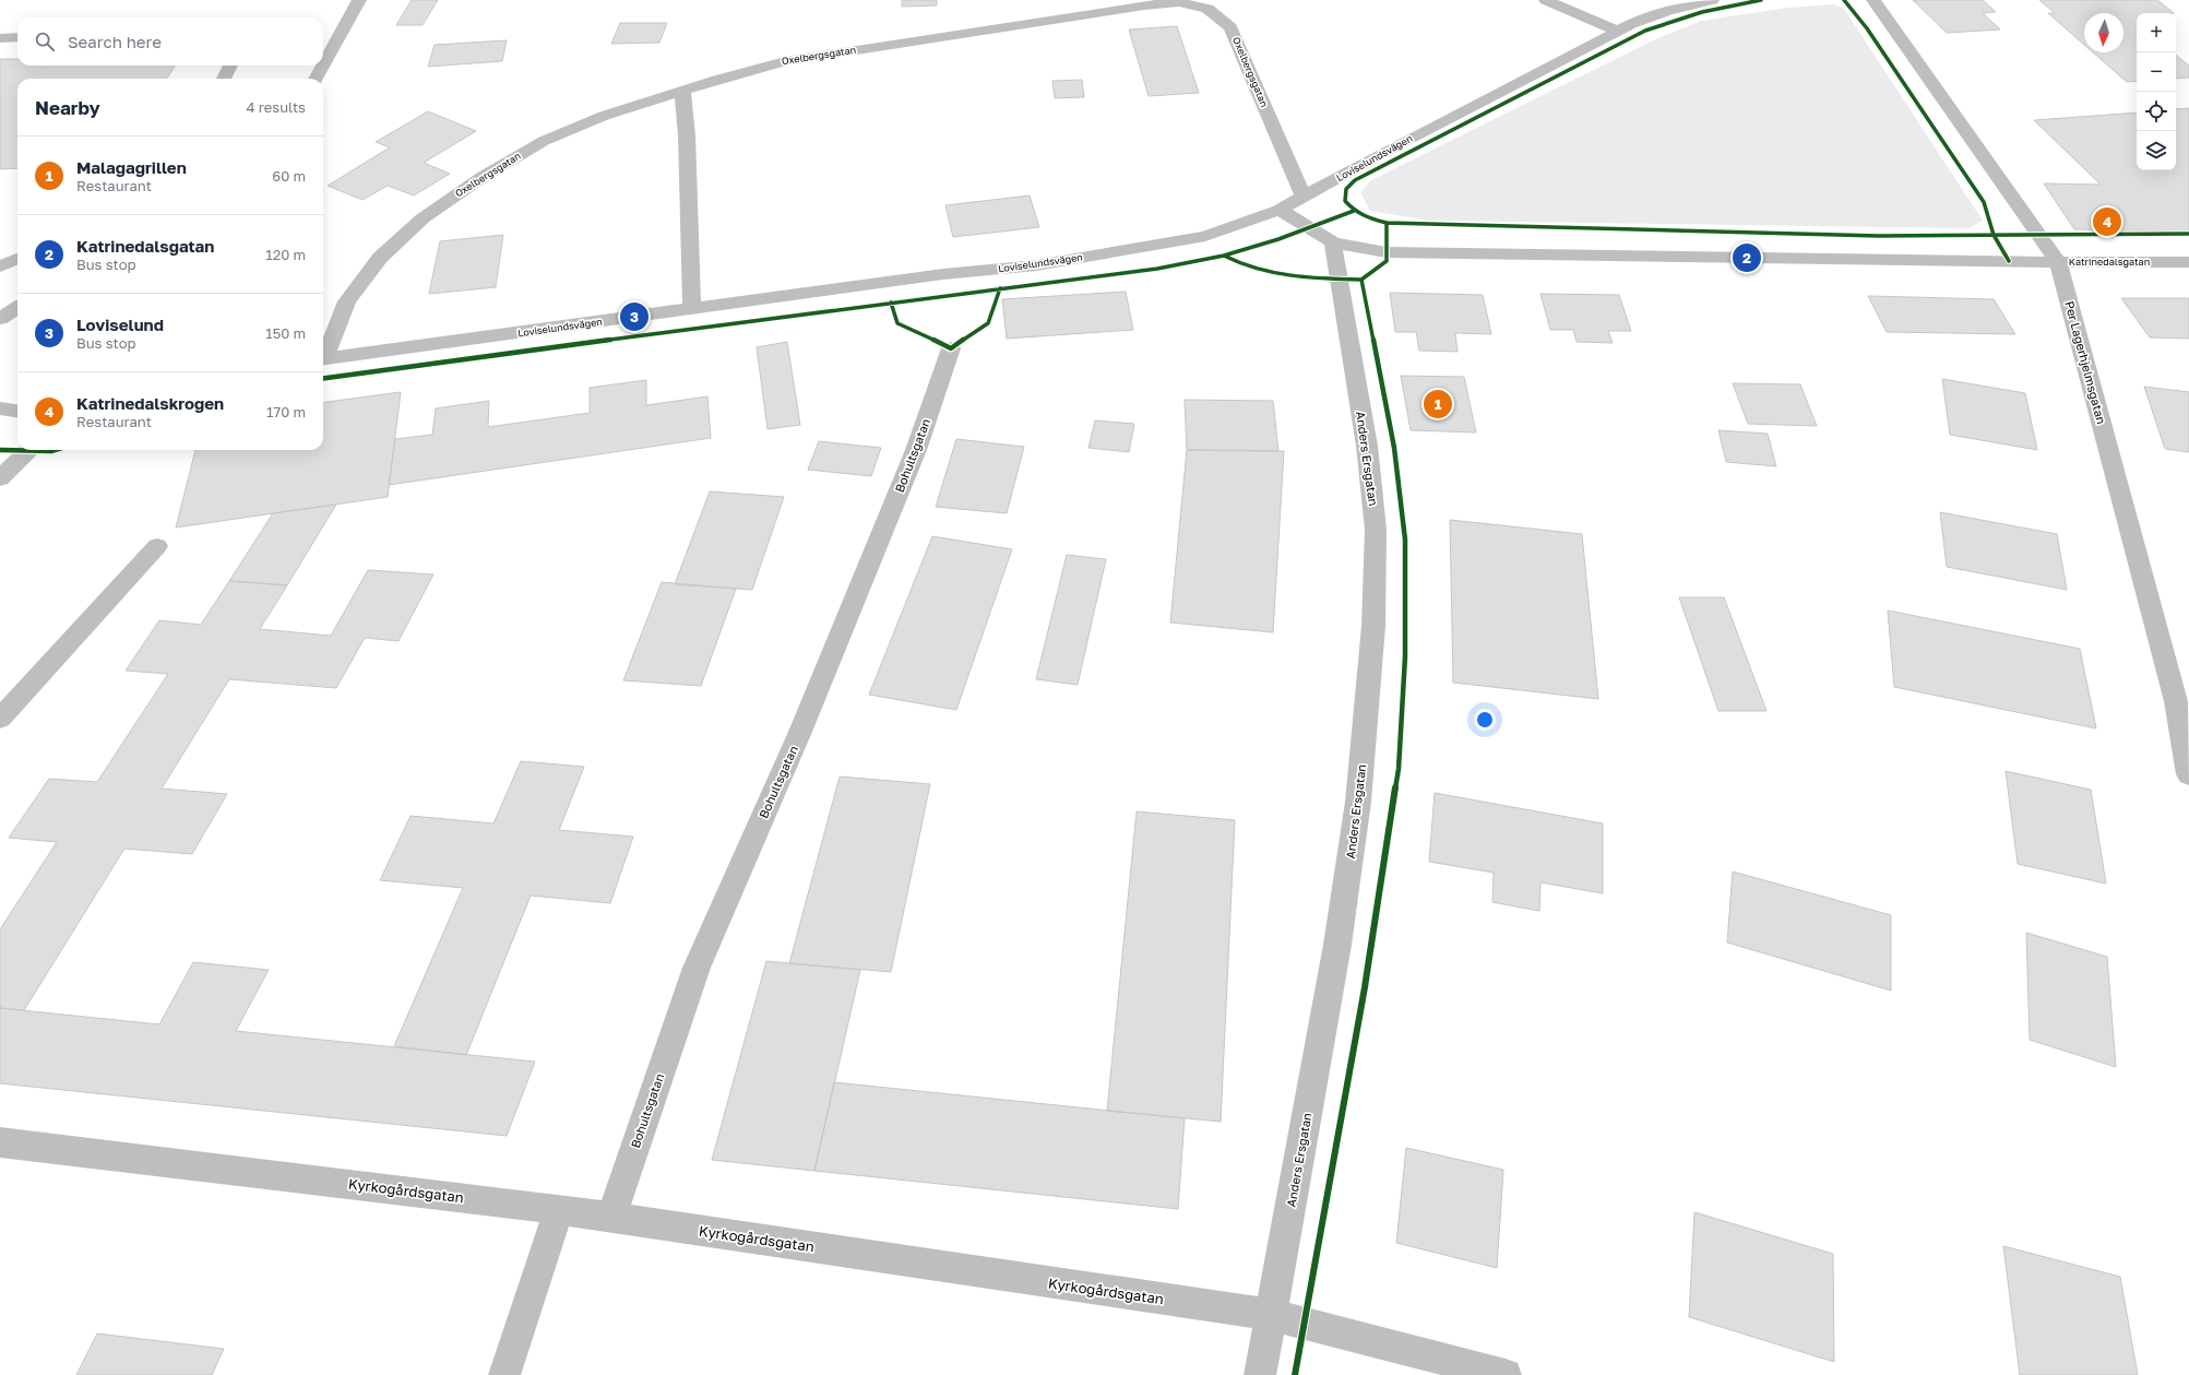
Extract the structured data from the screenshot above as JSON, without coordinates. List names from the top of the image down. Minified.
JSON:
{"streets":{"street":["Oxelbergsgatan","Loviselundsvägen","Katrinedalsgatan","Per Lagerhjelmsgatan","Bohultsgatan","Anders Ersgatan","Kyrkogårdsgatan"]},"crossings":[["Oxelbergsgatan","Loviselundsvägen"],["Loviselundsvägen","Katrinedalsgatan"],["Katrinedalsgatan","Per Lagerhjelmsgatan"],["Katrinedalsgatan","Anders Ersgatan"],["Bohultsgatan","Kyrkogårdsgatan"],["Anders Ersgatan","Kyrkogårdsgatan"]],"north":"bottom","page":{"map_buttons":["+","−"],"search":"Search here","heading":["Nearby","4 results"],"list":[{"mark":"1","name":"Malagagrillen","note":"Restaurant","value":"60 m"},{"mark":"2","name":"Katrinedalsgatan","note":"Bus stop","value":"120 m"},{"mark":"3","name":"Loviselund","note":"Bus stop","value":"150 m"},{"mark":"4","name":"Katrinedalskrogen","note":"Restaurant","value":"170 m"}],"pins":["4","2","3","1"]}}
